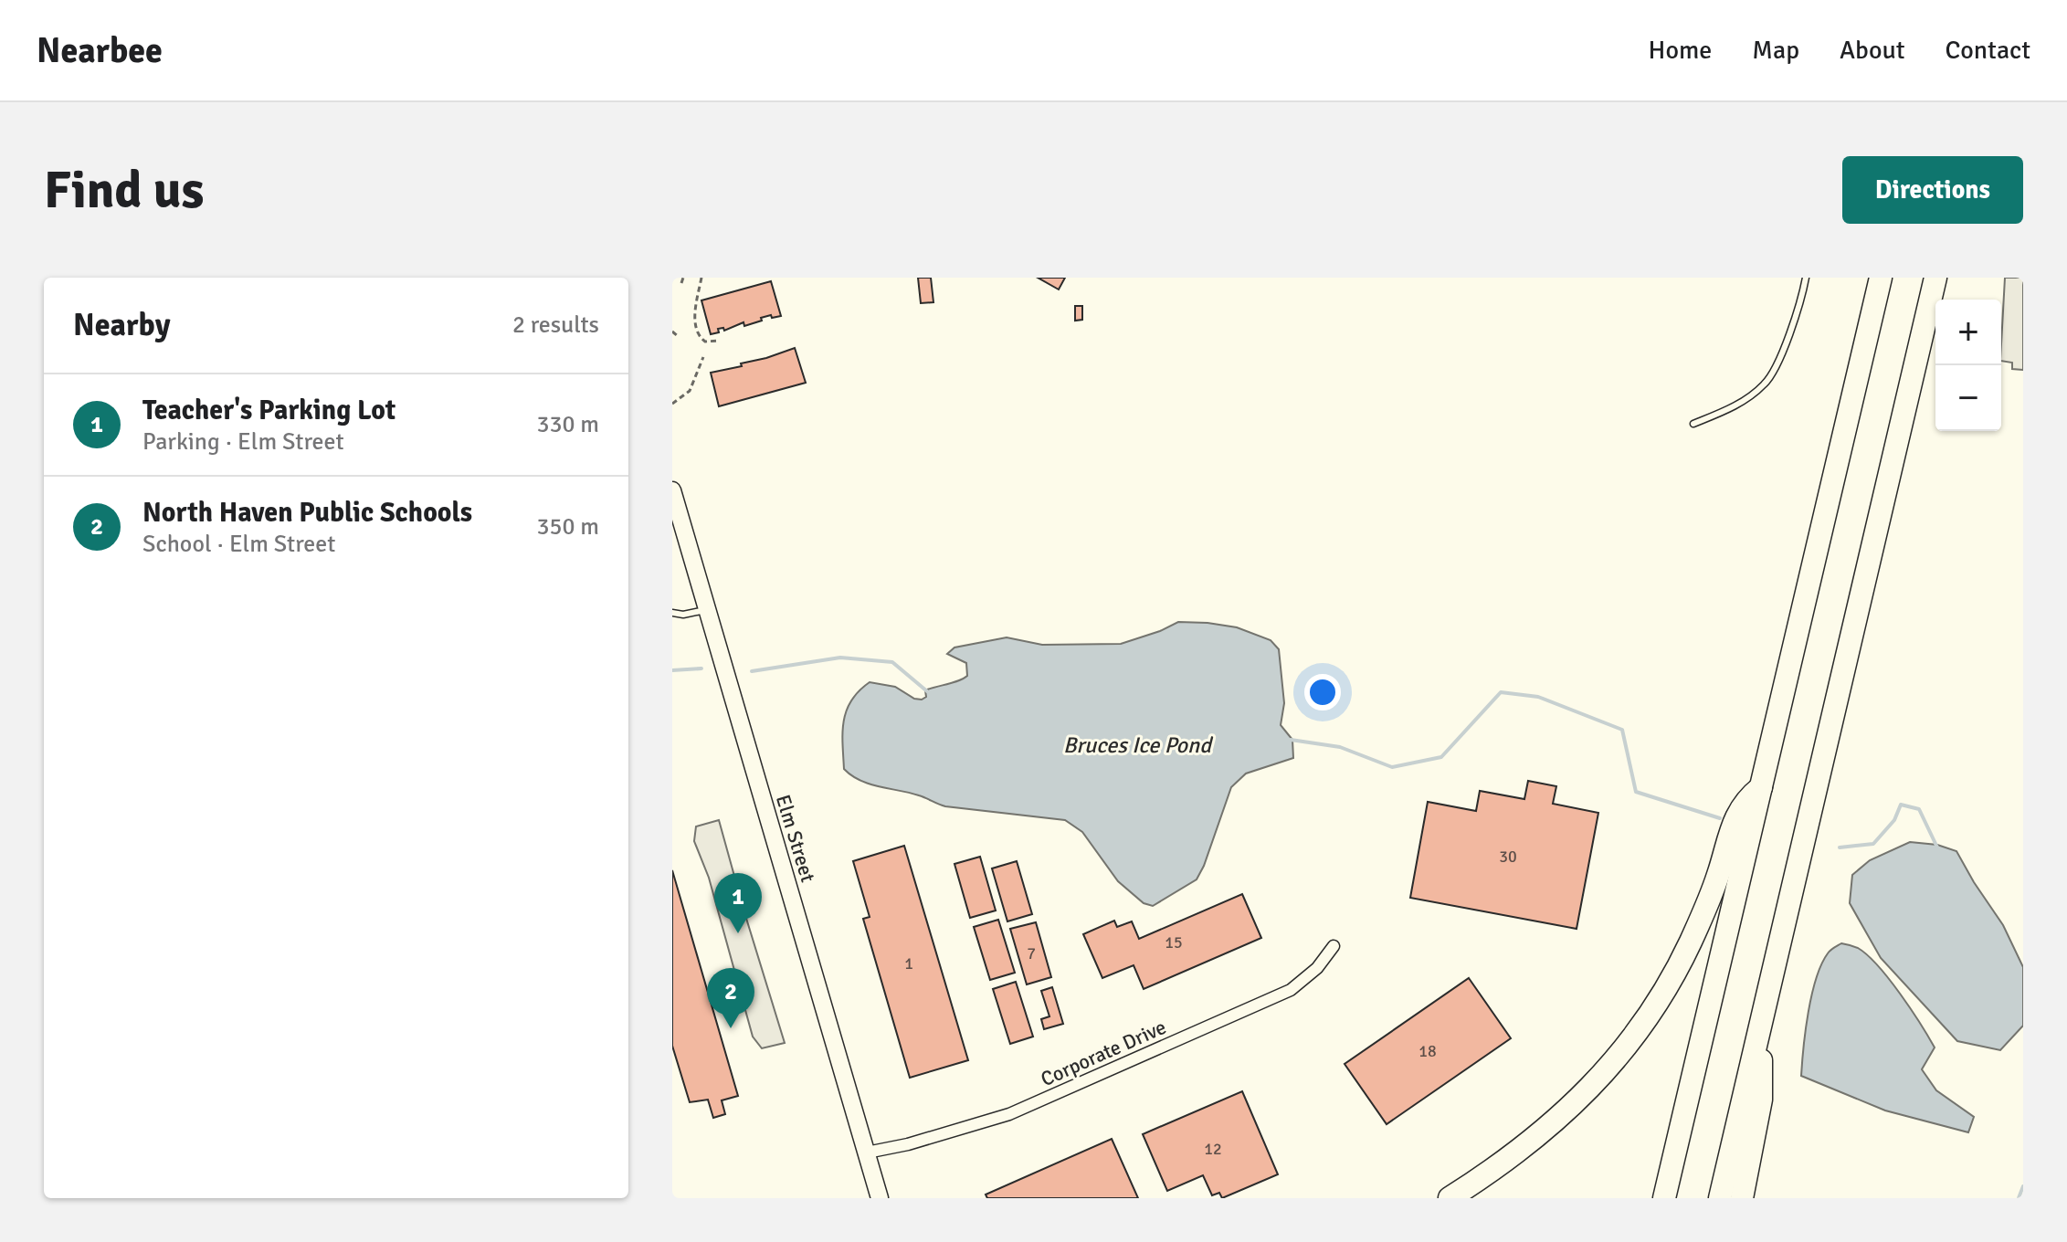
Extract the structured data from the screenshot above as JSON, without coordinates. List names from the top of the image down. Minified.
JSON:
{"streets":{"street":["Elm Street","Corporate Drive"]},"crossings":[["Elm Street","Corporate Drive"]],"water":["Bruces Ice Pond"],"house_numbers":["30","15","7","1","18","12"],"page":{"header":"Nearbee","nav":["Home","Map","About","Contact"],"buttons":"Directions","title":"Find us","heading":["Nearby","2 results"],"map_buttons":["+","−"],"list":[{"mark":"1","name":"Teacher's Parking Lot","note":"Parking · Elm Street","value":"330 m"},{"mark":"2","name":"North Haven Public Schools","note":"School · Elm Street","value":"350 m"}],"pins":["1","2"]}}
